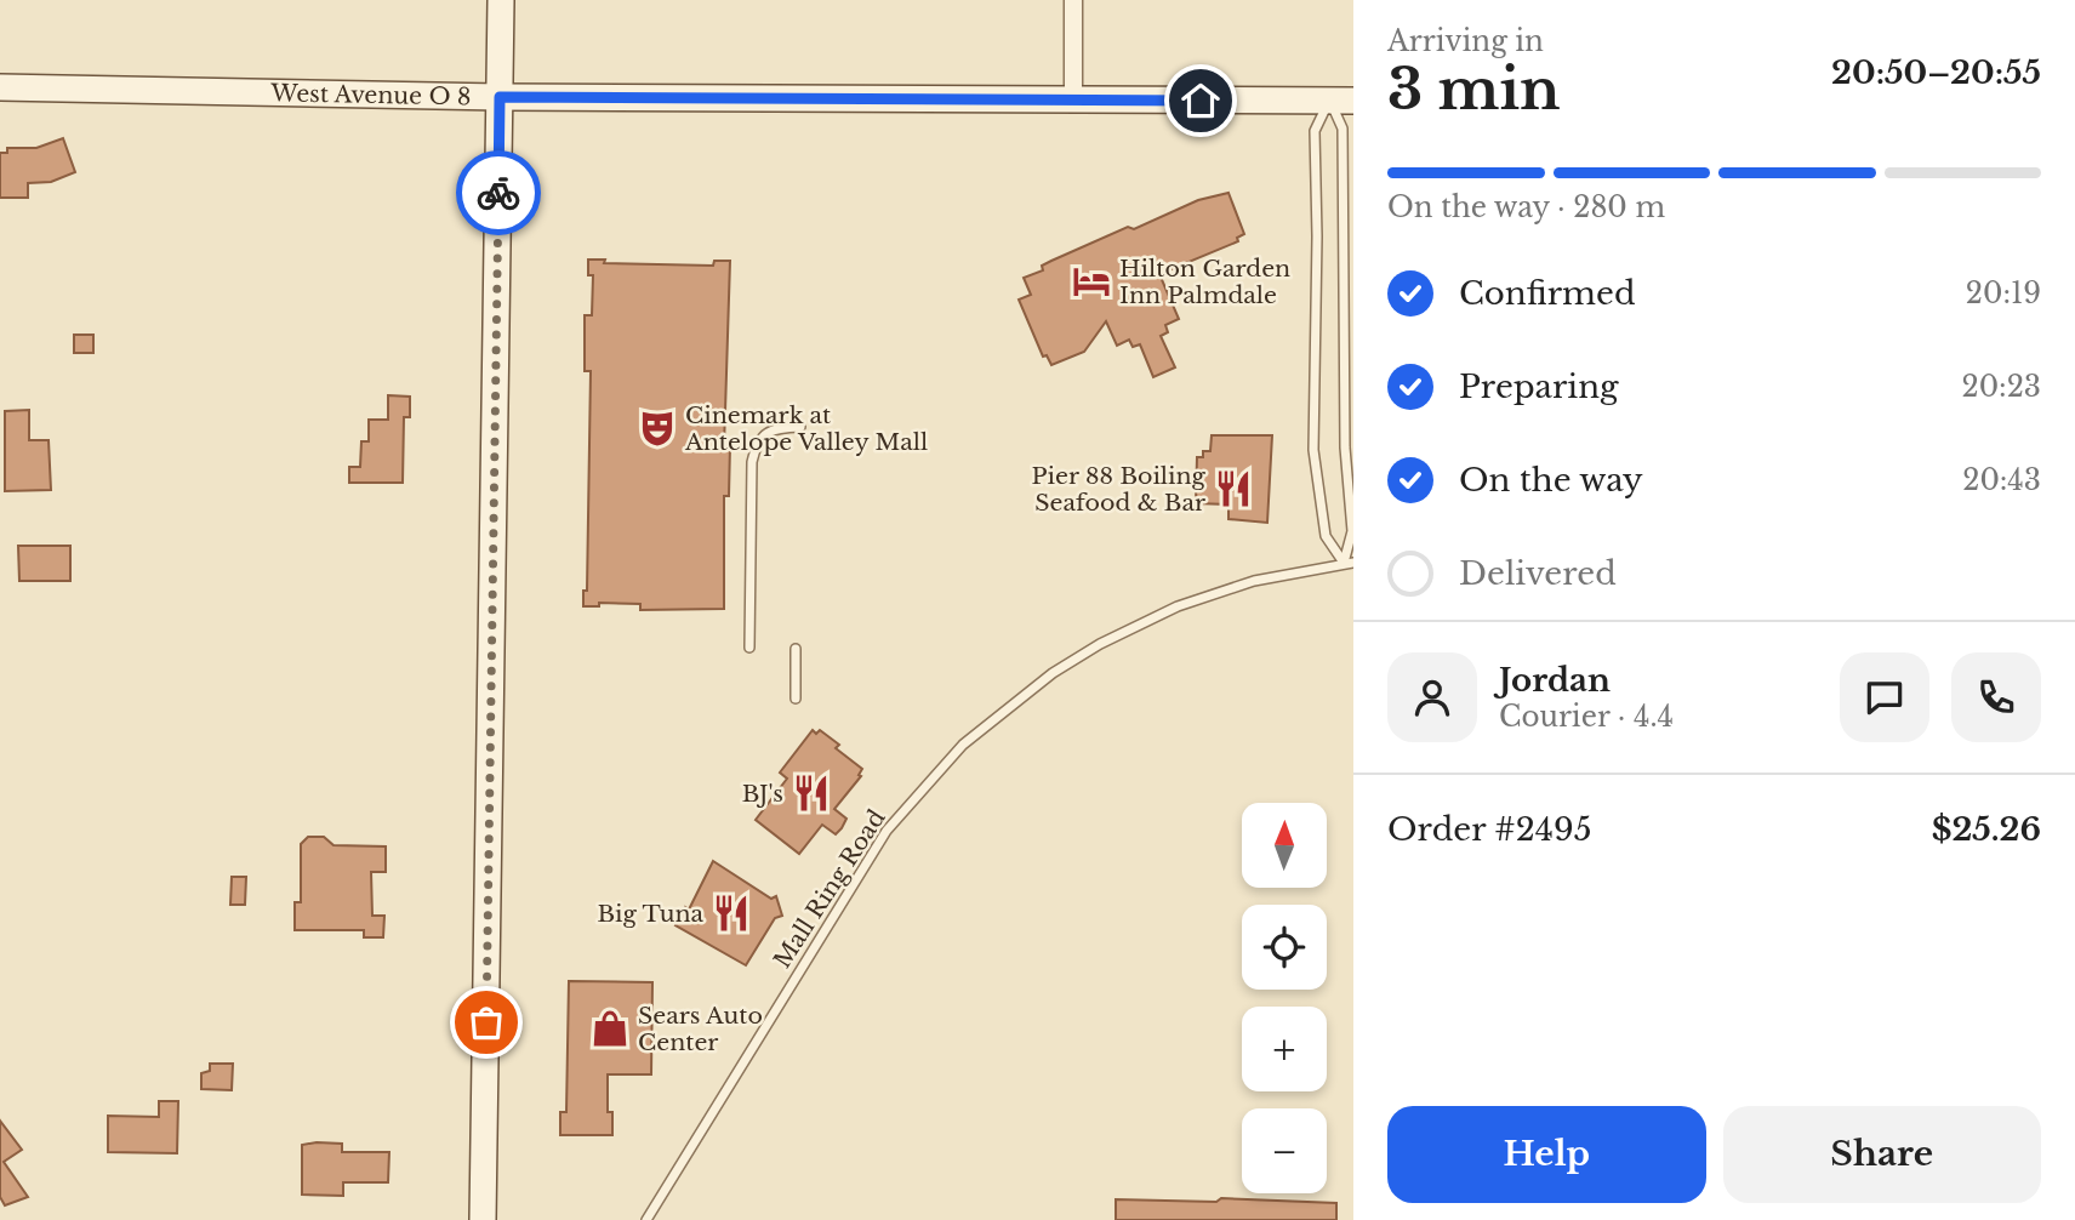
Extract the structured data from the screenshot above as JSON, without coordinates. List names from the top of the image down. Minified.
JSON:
{"streets":{"street":["West Avenue O 8"],"lane":["Mall Ring Road"]},"places":{"hotel":["Hilton Garden Inn Palmdale"],"theatre":["Cinemark at Antelope Valley Mall"],"restaurant":["Pier 88 Boiling Seafood & Bar","BJ's","Big Tuna"],"shop":["Sears Auto Center"]},"north":"top","page":{"heading":["3 min","Arriving in","20:50–20:55"],"panel":["Jordan","Courier · 4.4","Order #2495","$25.26"],"bar":"On the way · 280 m","list":[["Confirmed","20:19"],["Preparing","20:23"],["On the way","20:43"],"Delivered"],"map_buttons":["+","−"],"buttons":["Help","Share"]}}
